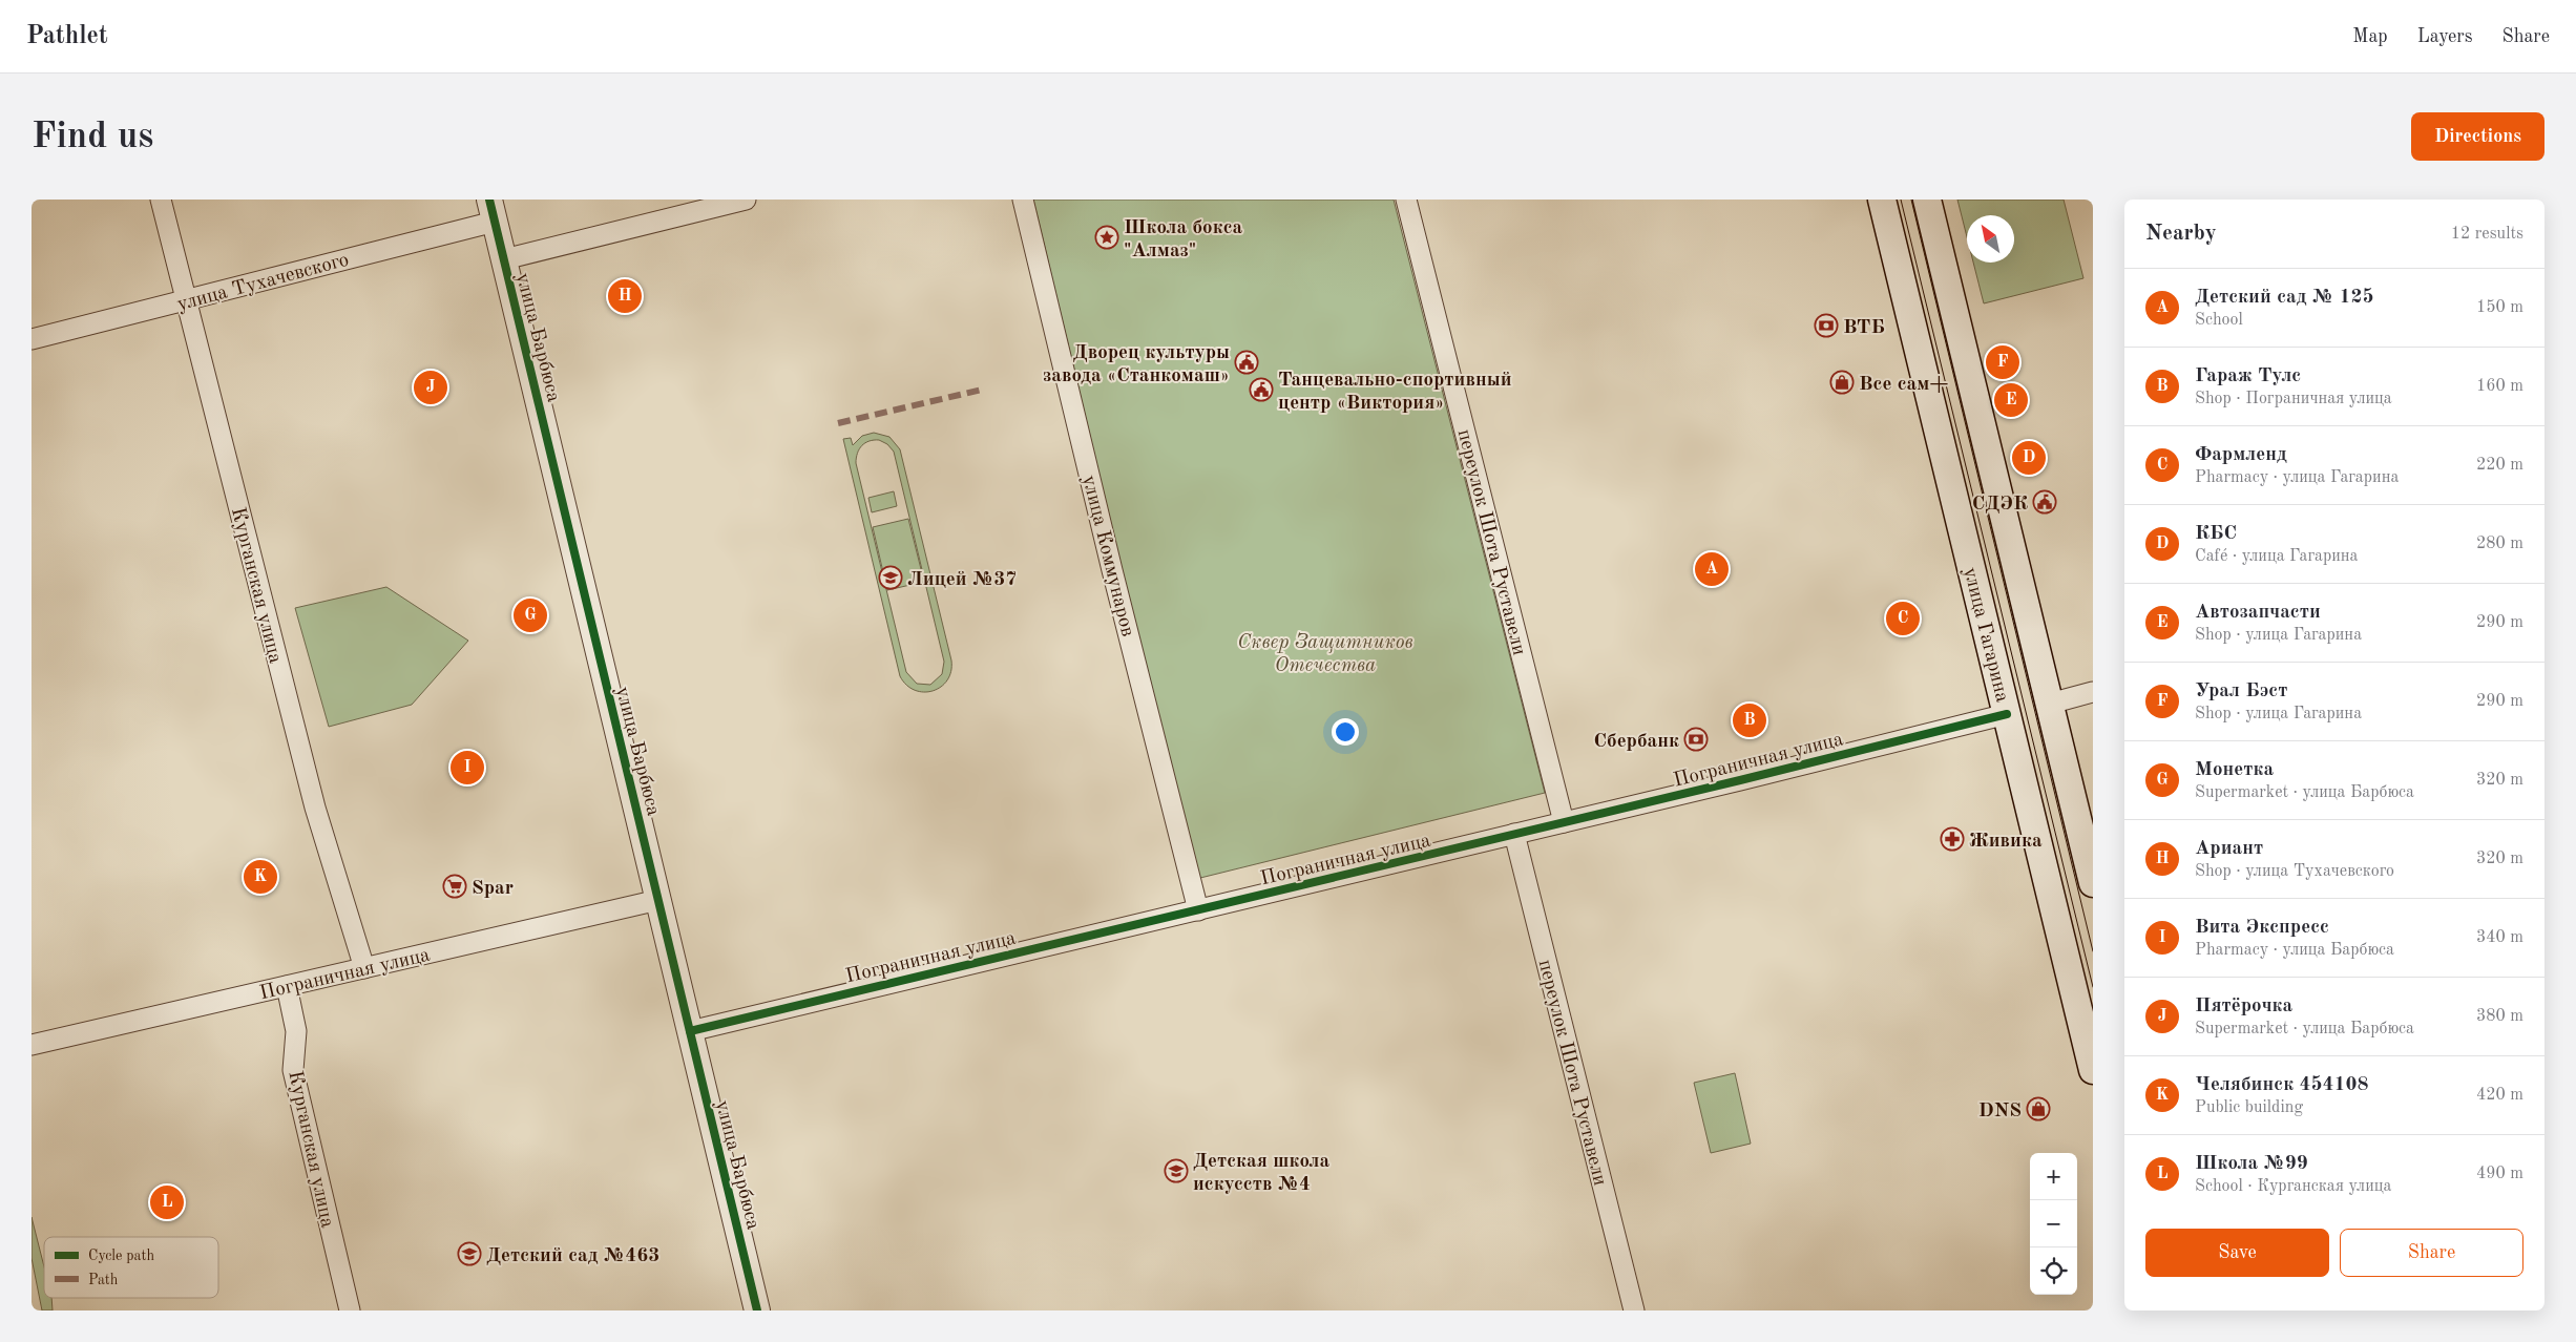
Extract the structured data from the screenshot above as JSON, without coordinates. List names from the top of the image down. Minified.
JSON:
{"streets":{"main road":["улица Гагарина","Пограничная улица"],"street":["улица Тухачевского","улица Барбюса","переулок Шота Руставели","улица Коммунаров","Курганская улица"]},"crossings":[["улица Тухачевского","улица Барбюса"],["улица Тухачевского","Курганская улица"],["улица Барбюса","Пограничная улица"],["переулок Шота Руставели","Пограничная улица"],["улица Коммунаров","Пограничная улица"],["Курганская улица","Пограничная улица"],["улица Гагарина","Пограничная улица"]],"parks":["Сквер Защитников Отечества"],"places":{"place":["Школа бокса \"Алмаз\""],"bank":["ВТБ","Сбербанк"],"public building":["Дворец культуры завода «Станкомаш»","Танцевально-спортивный центр «Виктория»","СДЭК"],"shop":["Все сам+","DNS"],"school or university":["Лицей №37","Детская школа искусств №4","Детский сад №463"],"pharmacy":["Живика"],"supermarket":["Spar"]},"legend":["Cycle path","Path"],"north":"top left","page":{"header":"Pathlet","nav":["Map","Layers","Share"],"buttons":["Directions",["Save","Share"]],"title":"Find us","heading":["Nearby","12 results"],"list":[{"mark":"A","name":"Детский сад № 125","note":"School","value":"150 m"},{"mark":"B","name":"Гараж Тулс","note":"Shop · Пограничная улица","value":"160 m"},{"mark":"C","name":"Фармленд","note":"Pharmacy · улица Гагарина","value":"220 m"},{"mark":"D","name":"КБС","note":"Café · улица Гагарина","value":"280 m"},{"mark":"E","name":"Автозапчасти","note":"Shop · улица Гагарина","value":"290 m"},{"mark":"F","name":"Урал Бэст","note":"Shop · улица Гагарина","value":"290 m"},{"mark":"G","name":"Монетка","note":"Supermarket · улица Барбюса","value":"320 m"},{"mark":"H","name":"Ариант","note":"Shop · улица Тухачевского","value":"320 m"},{"mark":"I","name":"Вита Экспресс","note":"Pharmacy · улица Барбюса","value":"340 m"},{"mark":"J","name":"Пятёрочка","note":"Supermarket · улица Барбюса","value":"380 m"},{"mark":"K","name":"Челябинск 454108","note":"Public building","value":"420 m"},{"mark":"L","name":"Школа №99","note":"School · Курганская улица","value":"490 m"}],"pins":["H","F","J","E","D","A","G","C","B","I","K","L"],"map_buttons":["+","−"]}}
